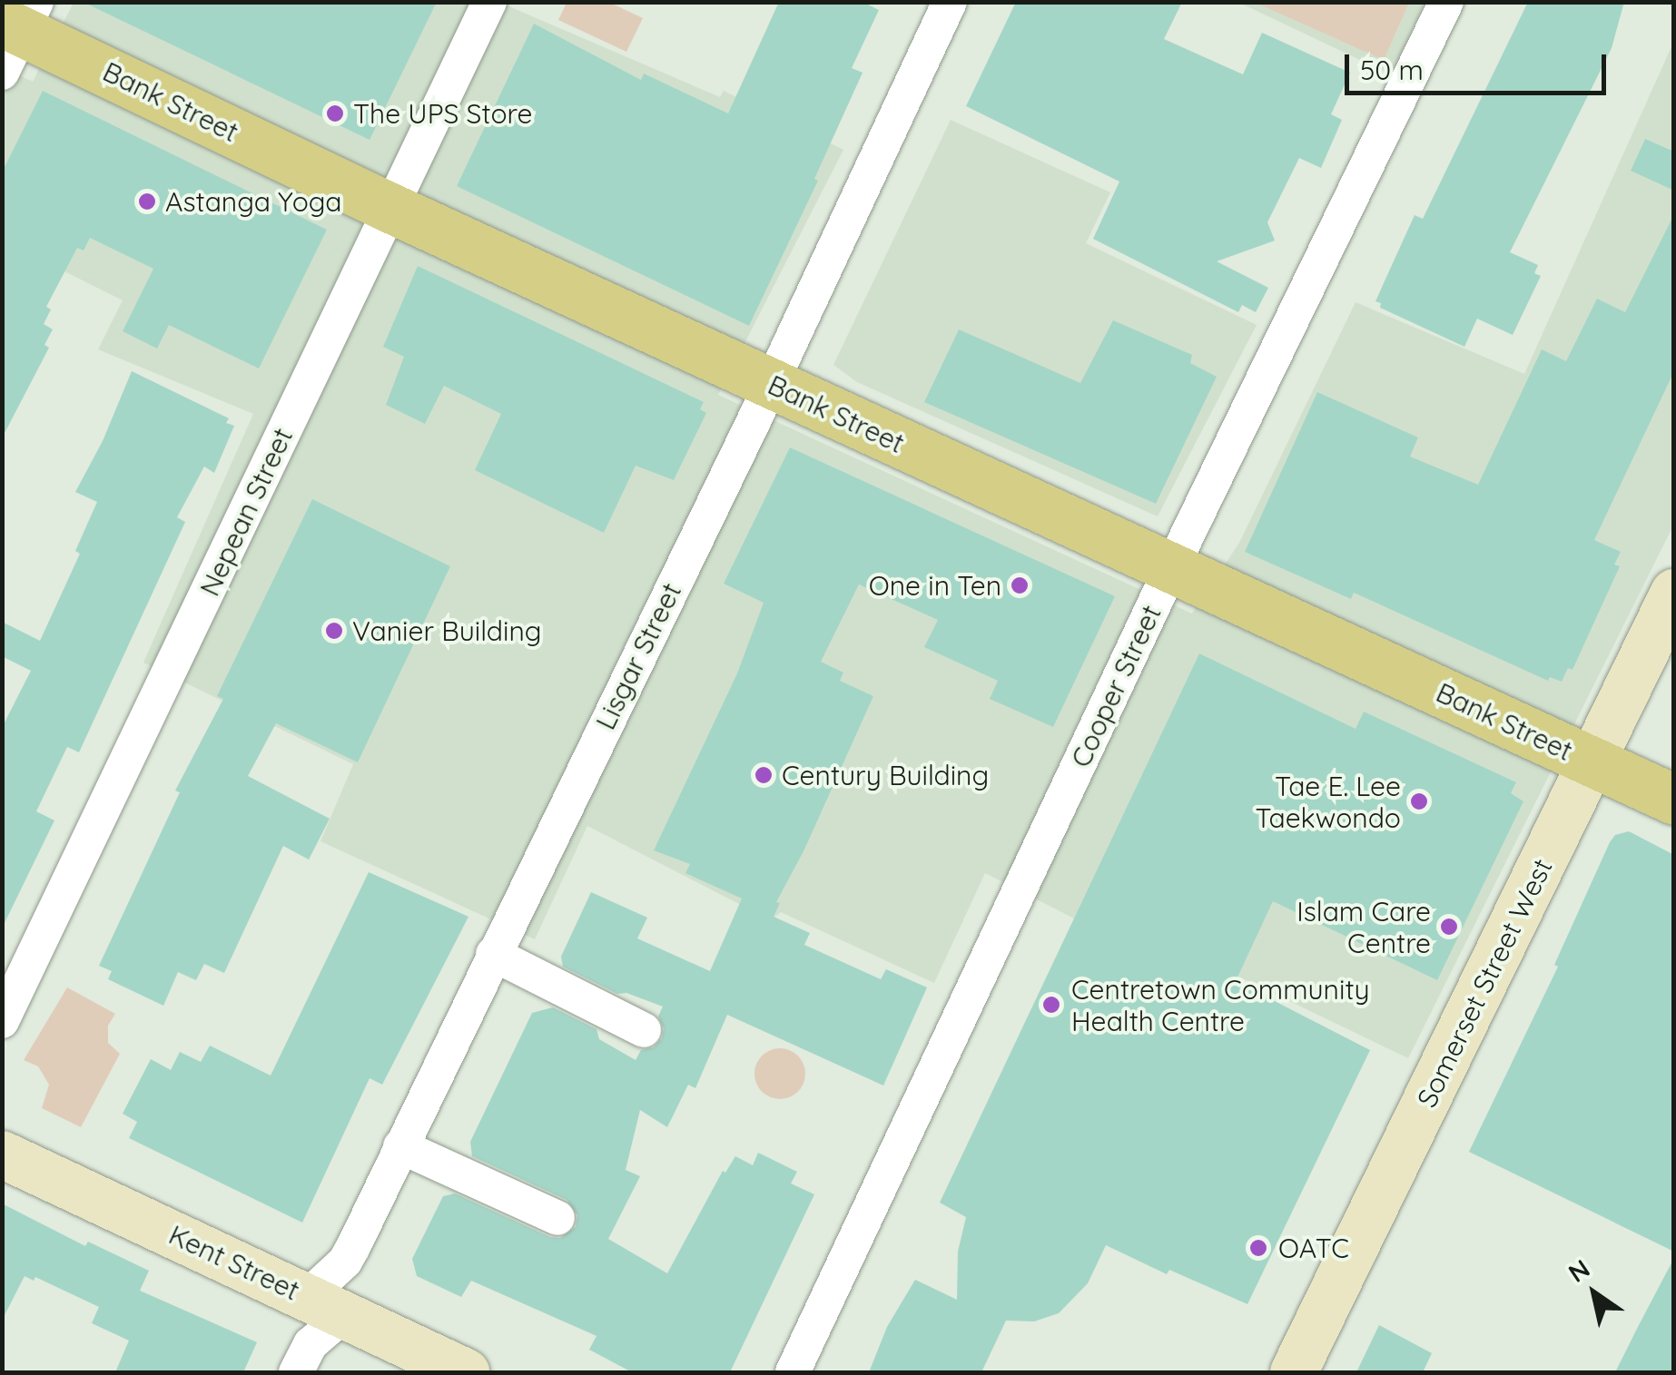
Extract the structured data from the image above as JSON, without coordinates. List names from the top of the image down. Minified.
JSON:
{"streets":{"main road":["Bank Street","Somerset Street West","Kent Street"],"street":["Nepean Street","Lisgar Street","Cooper Street"]},"crossings":[["Bank Street","Nepean Street"],["Bank Street","Lisgar Street"],["Bank Street","Cooper Street"],["Bank Street","Somerset Street West"],["Lisgar Street","Kent Street"]],"places":["The UPS Store","Astanga Yoga","One in Ten","Vanier Building","Century Building","Tae E. Lee Taekwondo","Islam Care Centre","Centretown Community Health Centre","OATC"],"scale_bar":"50 m","north":"top left"}
